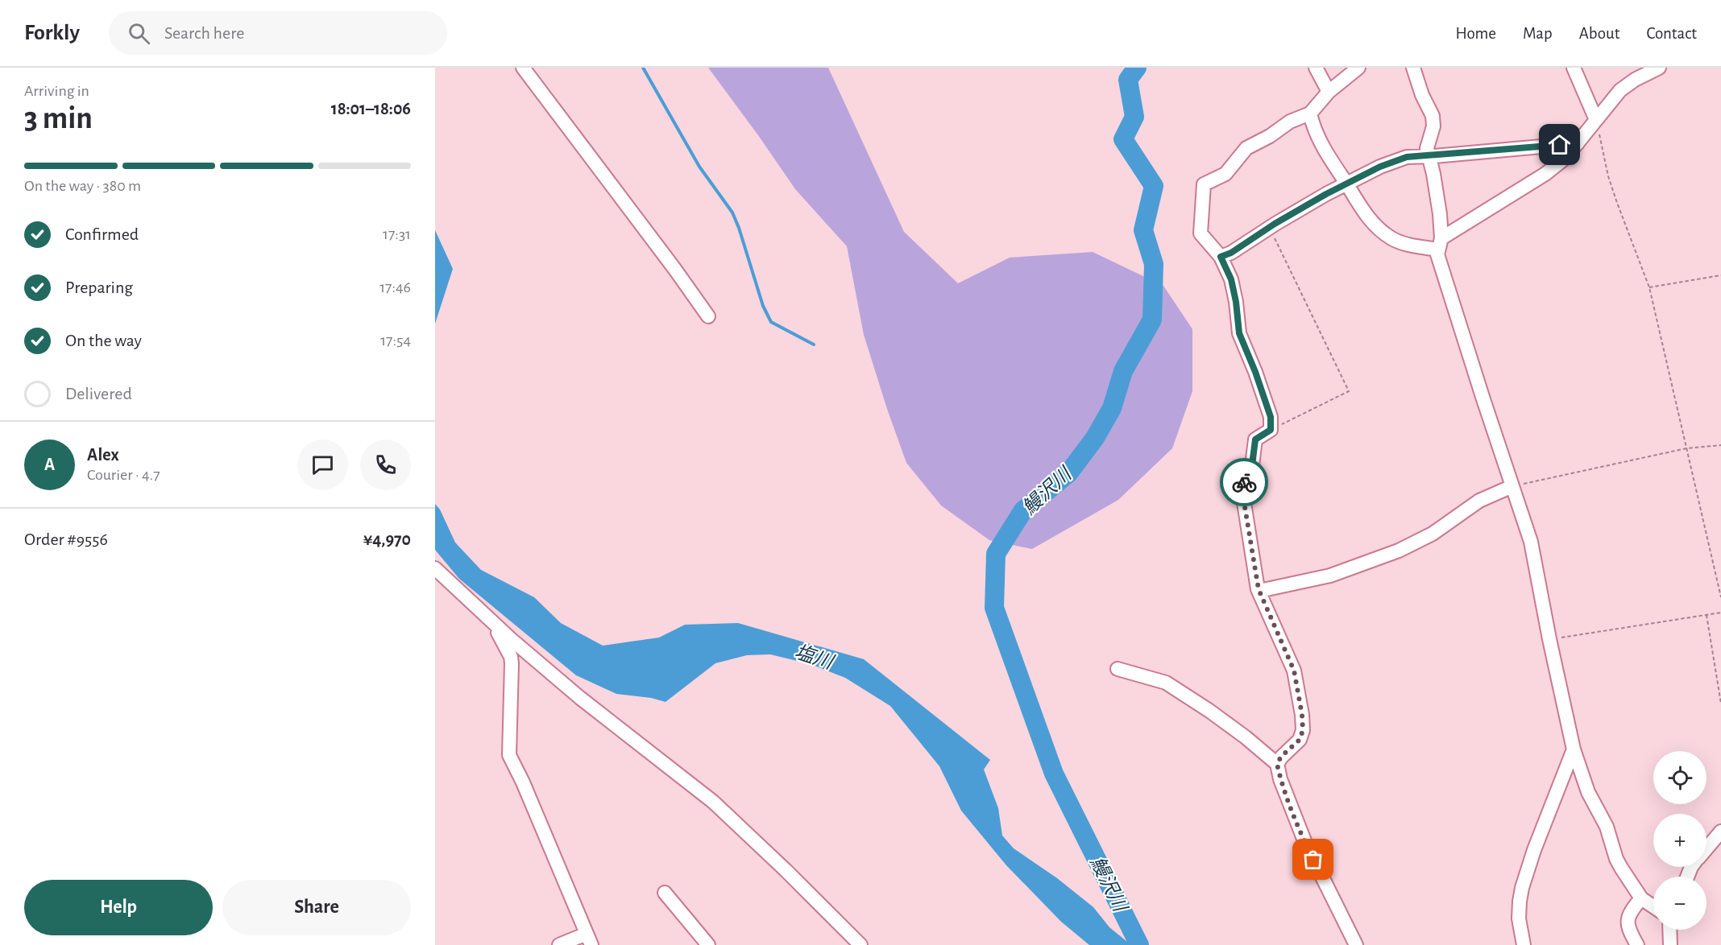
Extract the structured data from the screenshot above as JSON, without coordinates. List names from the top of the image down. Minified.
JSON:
{"water":["鰻沢川","塩川"],"page":{"header":"Forkly","search":"Search here","nav":["Home","Map","About","Contact"],"heading":["3 min","Arriving in","18:01–18:06"],"panel":["Alex","Courier · 4.7","Order #9556","¥4,970"],"bar":"On the way · 380 m","list":[["Confirmed","17:31"],["Preparing","17:46"],["On the way","17:54"],"Delivered"],"round":"A","map_buttons":["+","−"],"buttons":["Help","Share"]}}
